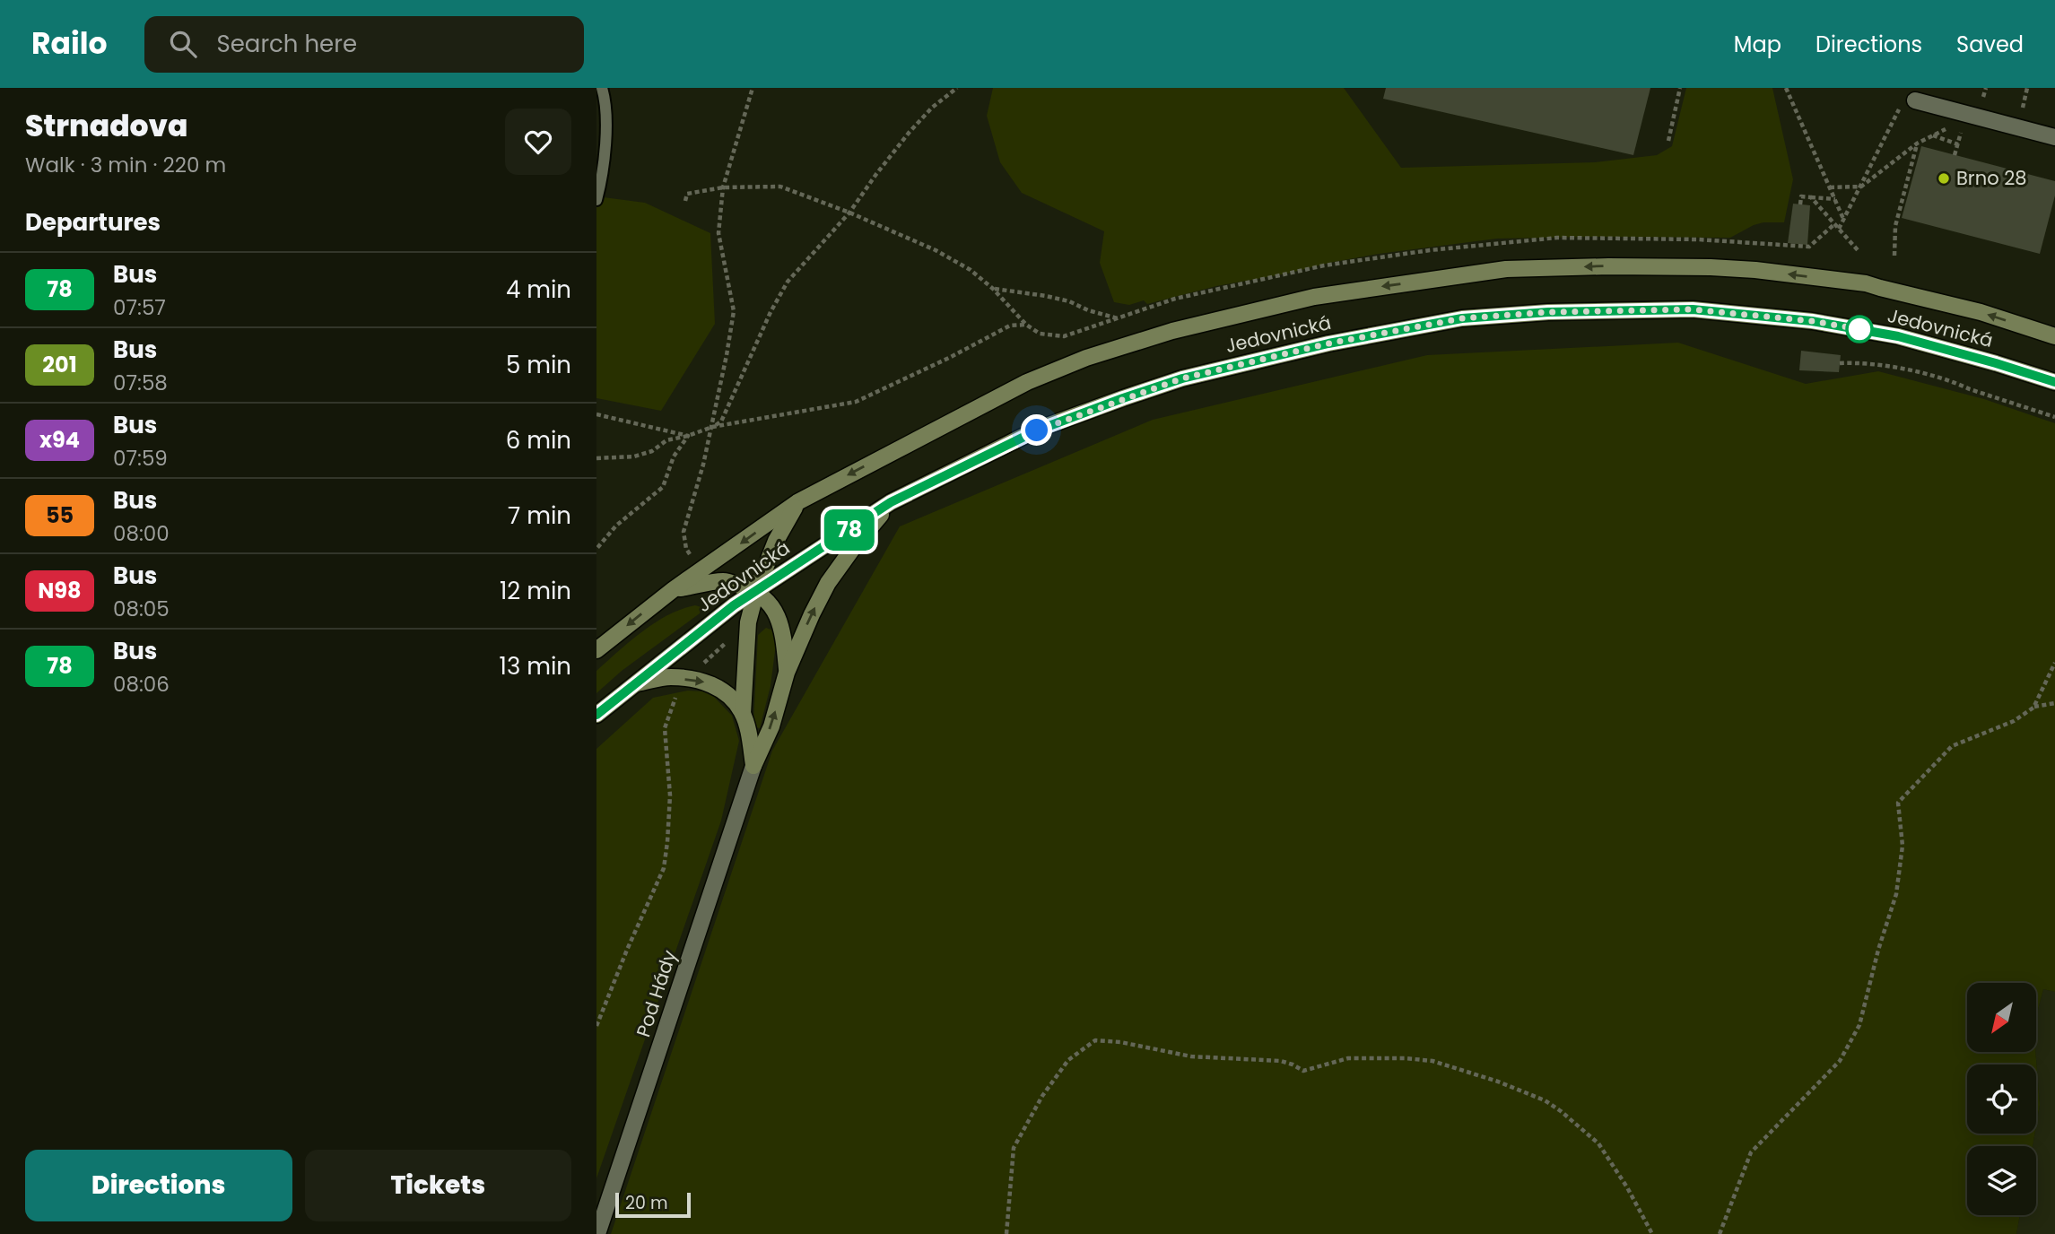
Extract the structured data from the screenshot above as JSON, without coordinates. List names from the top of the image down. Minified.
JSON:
{"streets":{"main road":["Jedovnická"],"street":["Pod Hády"]},"places":["Brno 28"],"lines":["bus line 78"],"scale_bar":"20 m","north":"bottom left","page":{"header":"Railo","search":"Search here","nav":["Map","Directions","Saved"],"heading":[["Strnadova","Walk · 3 min · 220 m"],"Departures"],"on_map":"78","list":[{"mark":"78","name":"Bus","note":"07:57","value":"4 min"},{"mark":"201","name":"Bus","note":"07:58","value":"5 min"},{"mark":"x94","name":"Bus","note":"07:59","value":"6 min"},{"mark":"55","name":"Bus","note":"08:00","value":"7 min"},{"mark":"N98","name":"Bus","note":"08:05","value":"12 min"},{"mark":"78","name":"Bus","note":"08:06","value":"13 min"}],"buttons":["Directions","Tickets"],"scale":"20 m"}}
